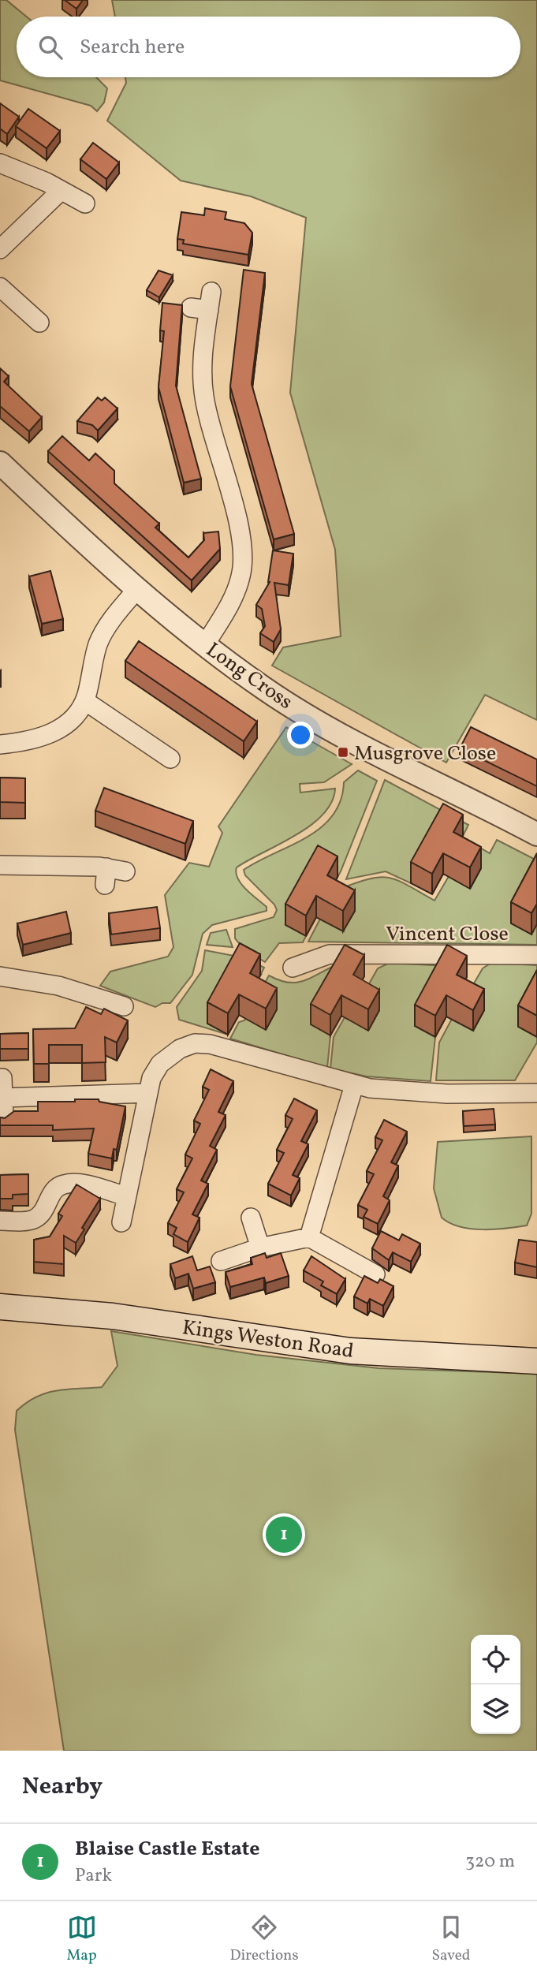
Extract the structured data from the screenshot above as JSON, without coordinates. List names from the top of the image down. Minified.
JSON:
{"streets":{"main road":["Kings Weston Road"],"street":["Long Cross","Vincent Close"]},"places":{"transit":["Musgrove Close"]},"page":{"search":"Search here","pins":"1","heading":"Nearby","list":[{"mark":"1","name":"Blaise Castle Estate","note":"Park","value":"320 m"}],"nav":["Map","Directions","Saved"]}}
